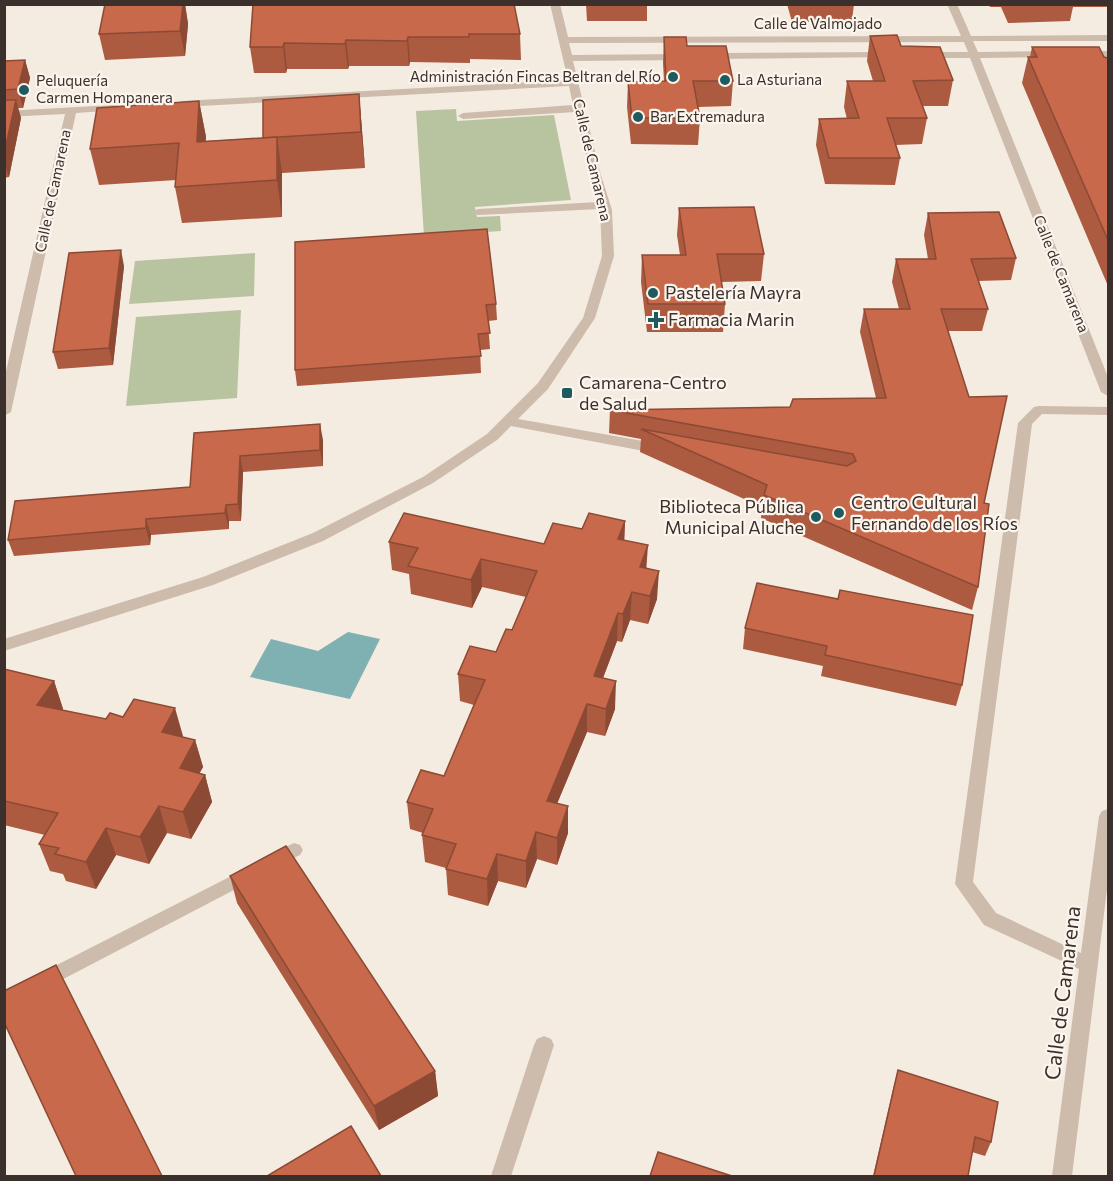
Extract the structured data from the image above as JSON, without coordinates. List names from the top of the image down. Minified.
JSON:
{"streets":{"street":["Calle de Valmojado","Calle de Camarena"]},"crossings":[["Calle de Valmojado","Calle de Camarena"]],"places":{"other":["Administración Fincas Beltran del Río","La Asturiana","Peluquería Carmen Hompanera","Bar Extremadura","Pastelería Mayra","Centro Cultural Fernando de los Ríos","Biblioteca Pública Municipal Aluche"],"health":["Farmacia Marin"],"transit":["Camarena-Centro de Salud"]}}
